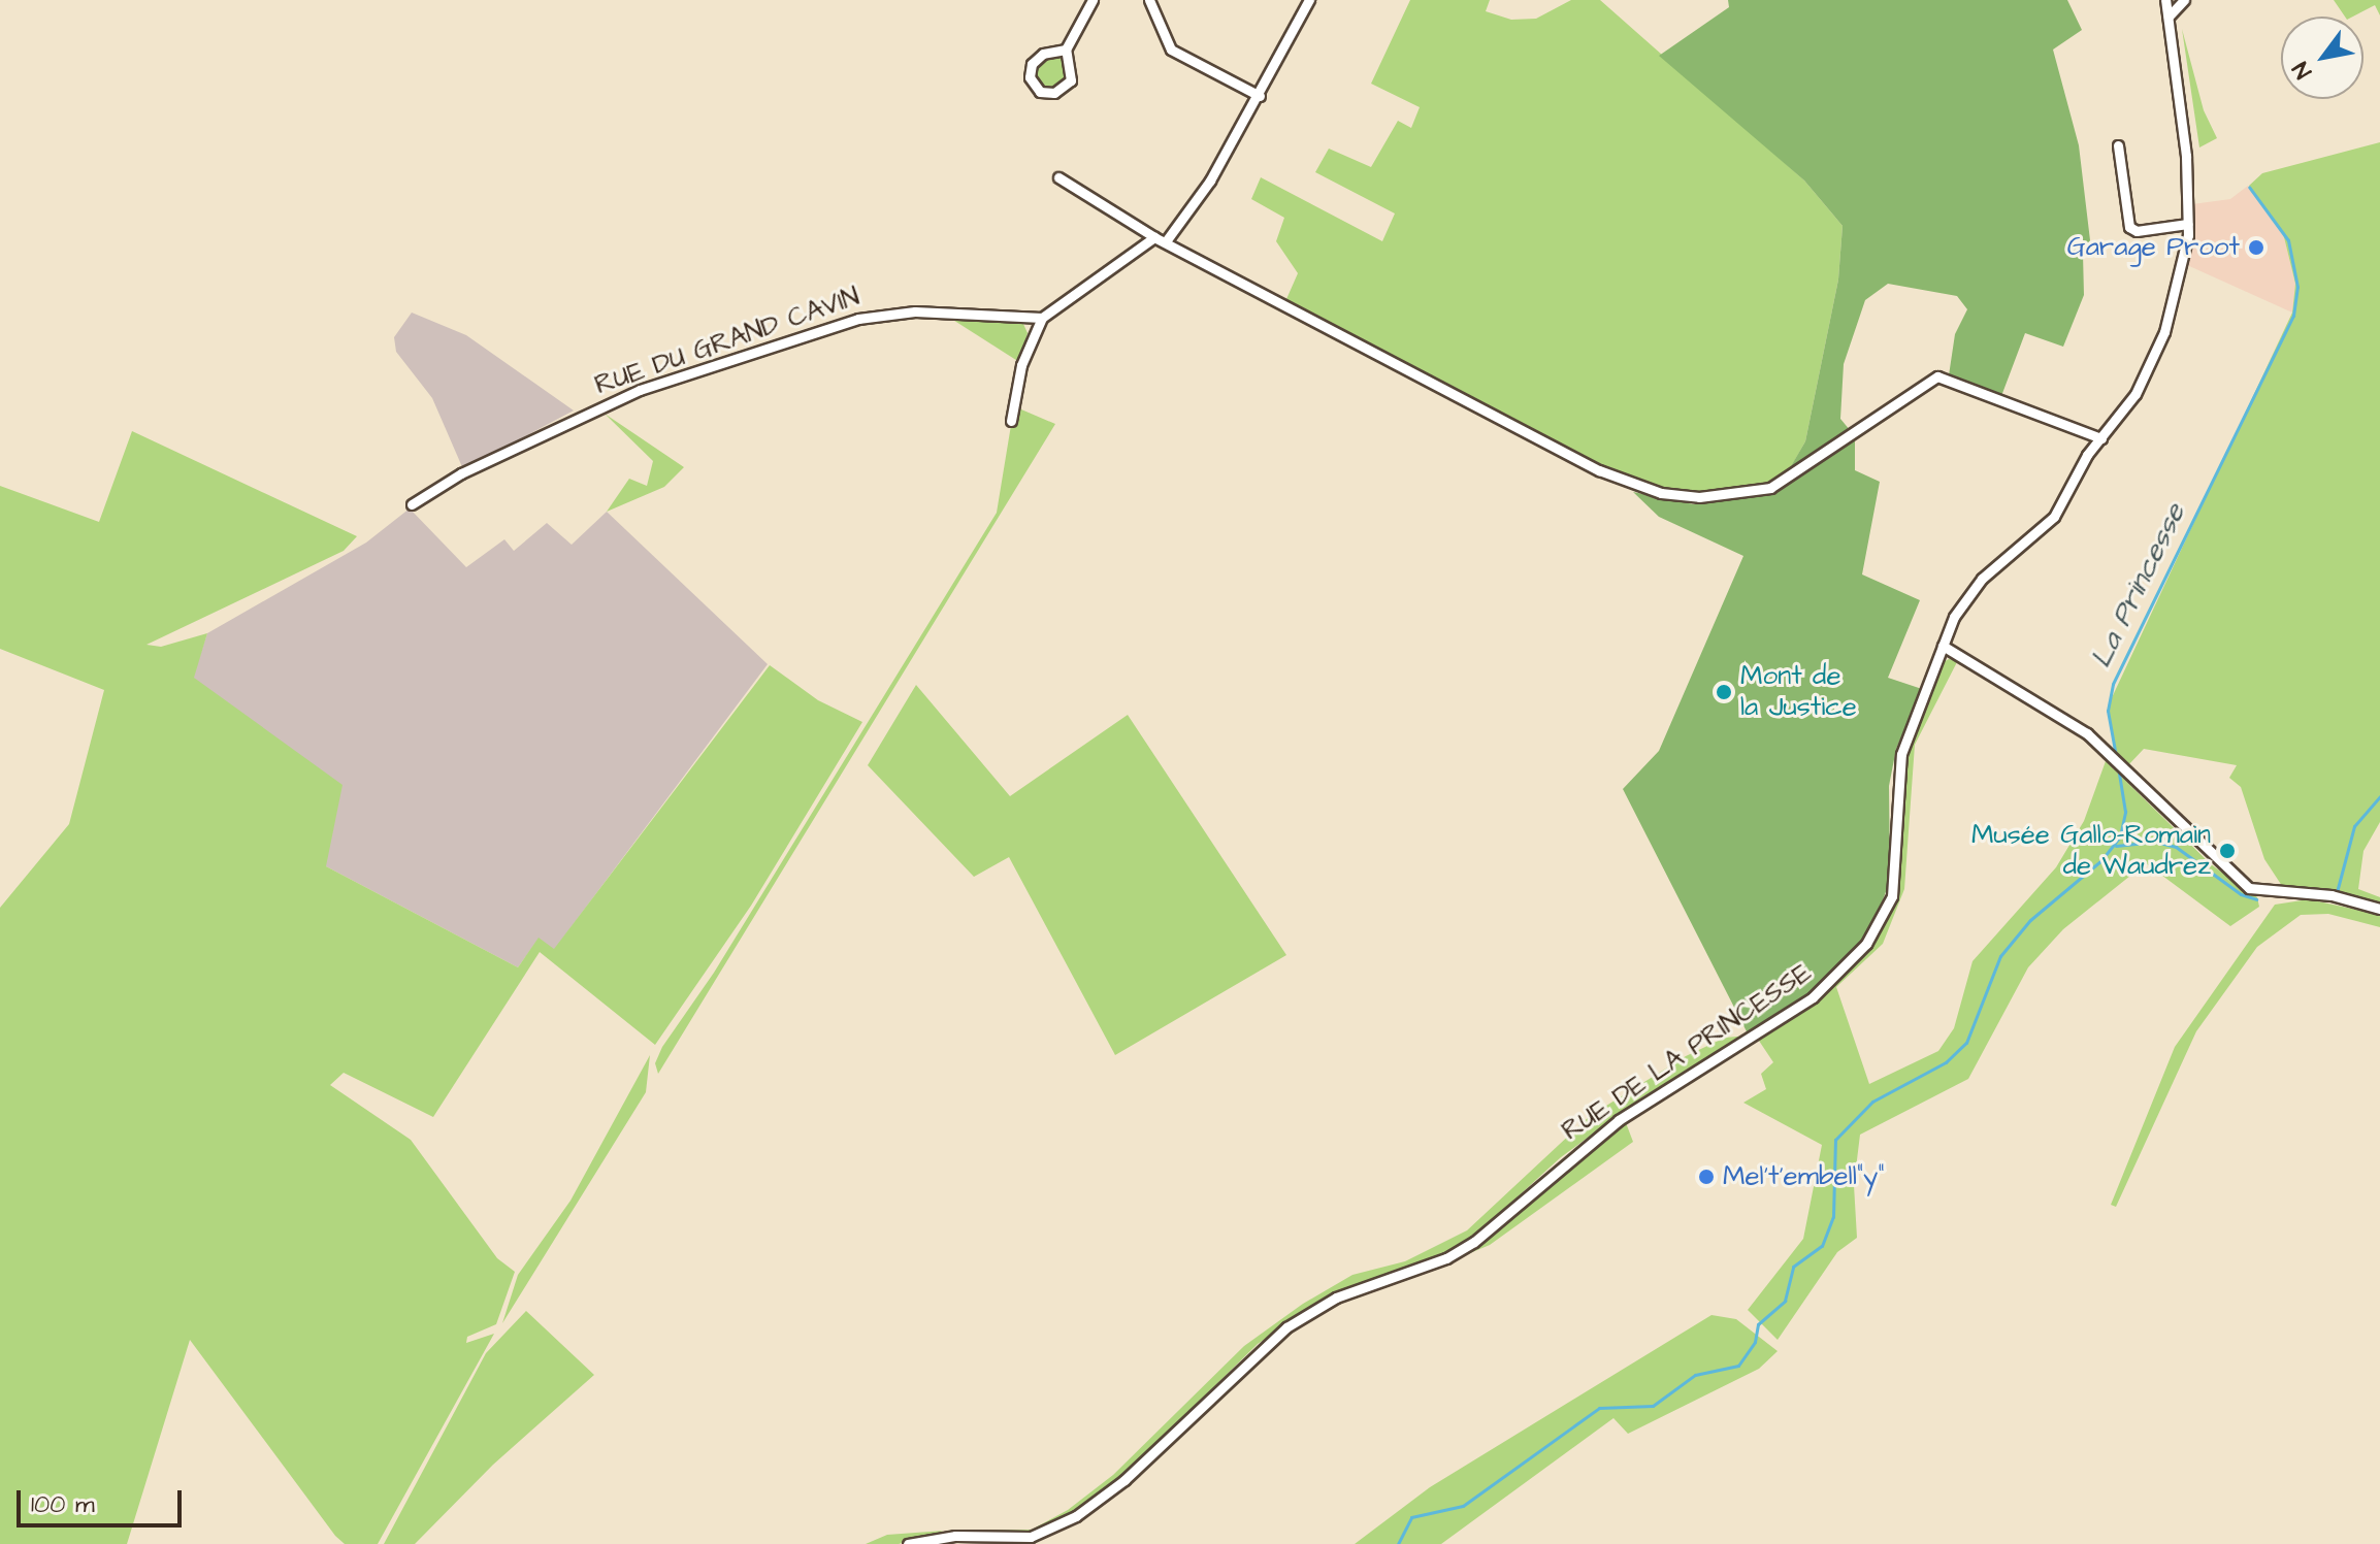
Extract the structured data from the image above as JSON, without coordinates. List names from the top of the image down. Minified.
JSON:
{"streets":{"street":["RUE DU GRAND CAVIN","RUE DE LA PRINCESSE"]},"water":["La Princesse"],"places":["Garage Proot","Mont de la Justice","Musée Gallo-Romain de Waudrez","Mel't'embell\"y\""],"scale_bar":"100 m","north":"bottom left"}
